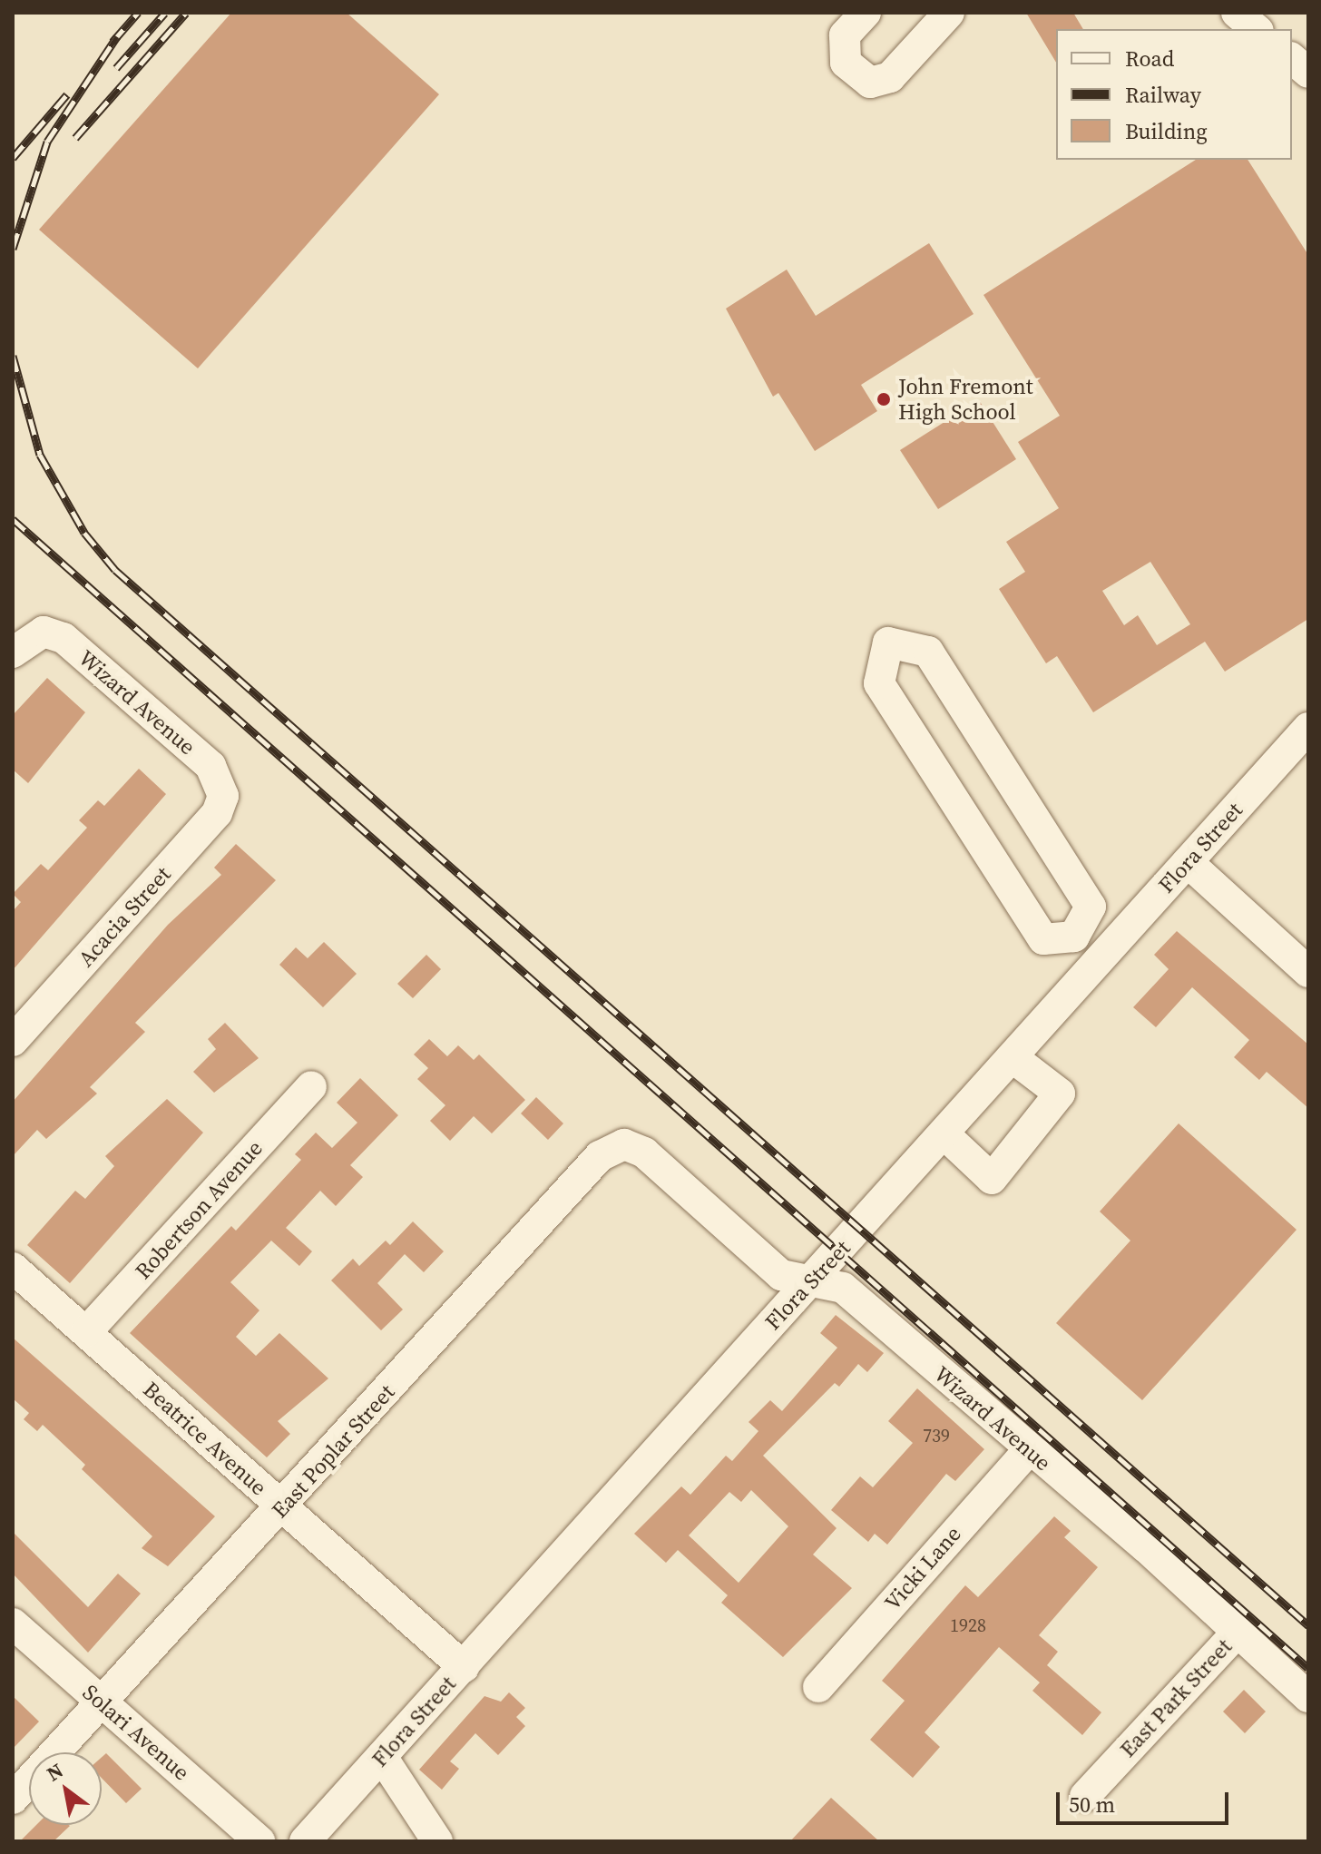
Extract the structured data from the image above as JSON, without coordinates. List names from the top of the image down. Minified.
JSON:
{"streets":{"street":["Wizard Avenue","Flora Street","Acacia Street","Robertson Avenue","Beatrice Avenue","East Poplar Street","Vicki Lane","East Park Street","Solari Avenue"]},"crossings":[["Wizard Avenue","Flora Street"],["Wizard Avenue","Acacia Street"],["Wizard Avenue","East Poplar Street"],["Wizard Avenue","Vicki Lane"],["Wizard Avenue","East Park Street"],["Flora Street","Beatrice Avenue"],["Robertson Avenue","Beatrice Avenue"],["Beatrice Avenue","East Poplar Street"],["East Poplar Street","Solari Avenue"]],"places":["John Fremont High School"],"house_numbers":["739","1928"],"legend":["Road","Railway","Building"],"scale_bar":"50 m","north":"top left"}
